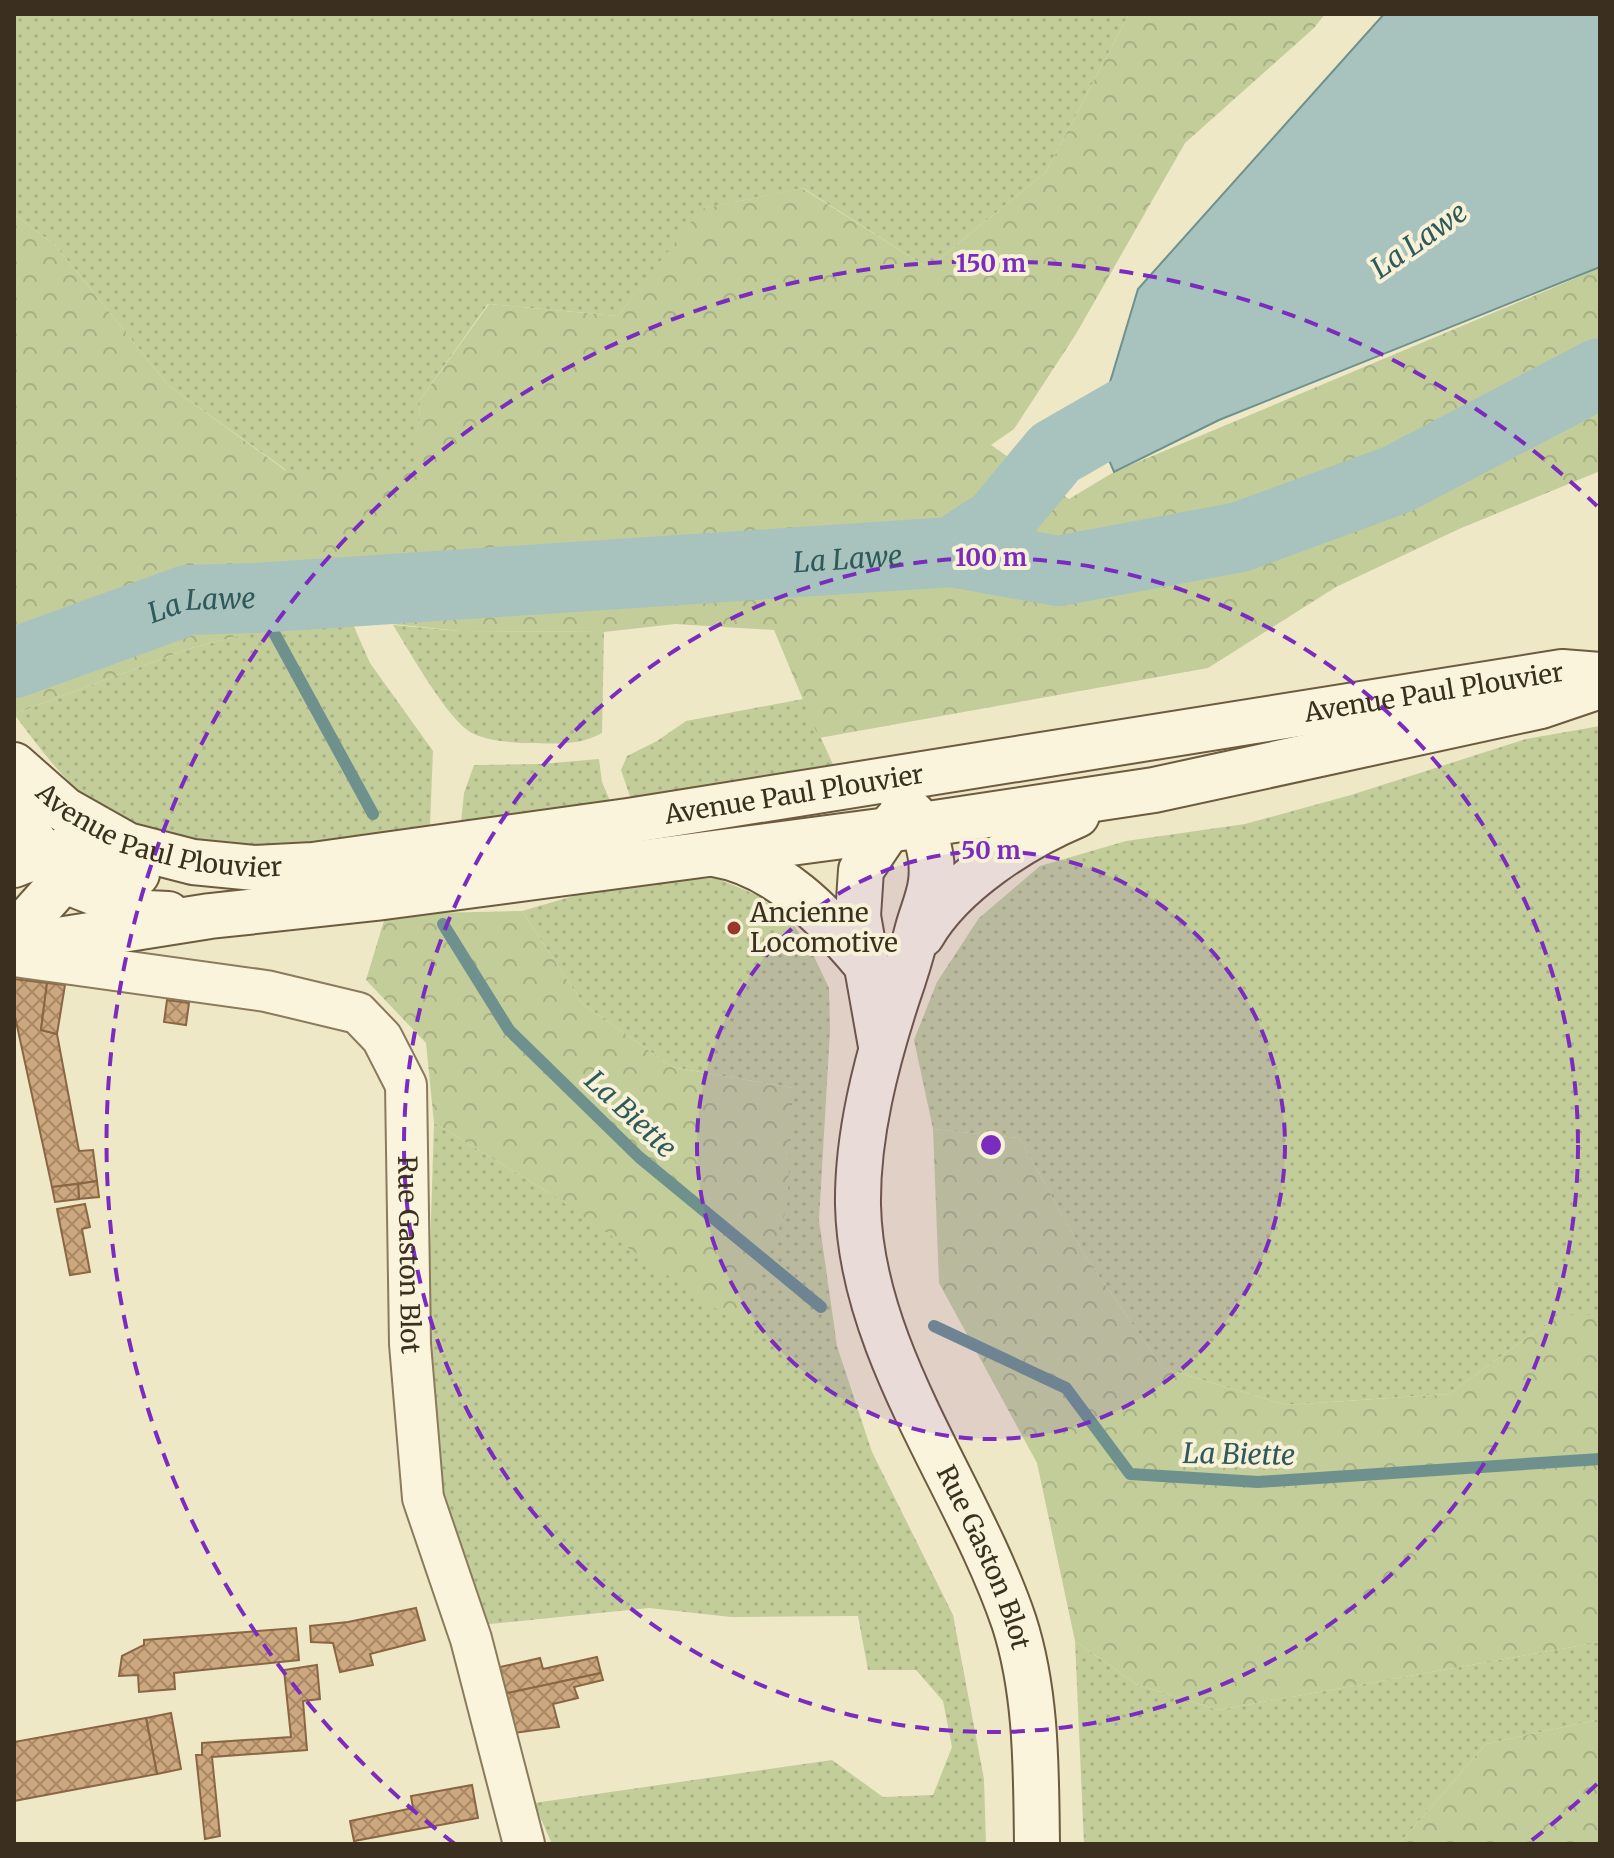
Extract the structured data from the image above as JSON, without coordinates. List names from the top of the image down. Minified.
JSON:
{"streets":{"main road":["Avenue Paul Plouvier","Rue Gaston Blot"]},"crossings":[["Avenue Paul Plouvier","Rue Gaston Blot"]],"water":["La Lawe","La Biette"],"places":["Ancienne Locomotive"],"rings":["150 m","100 m","50 m"]}
